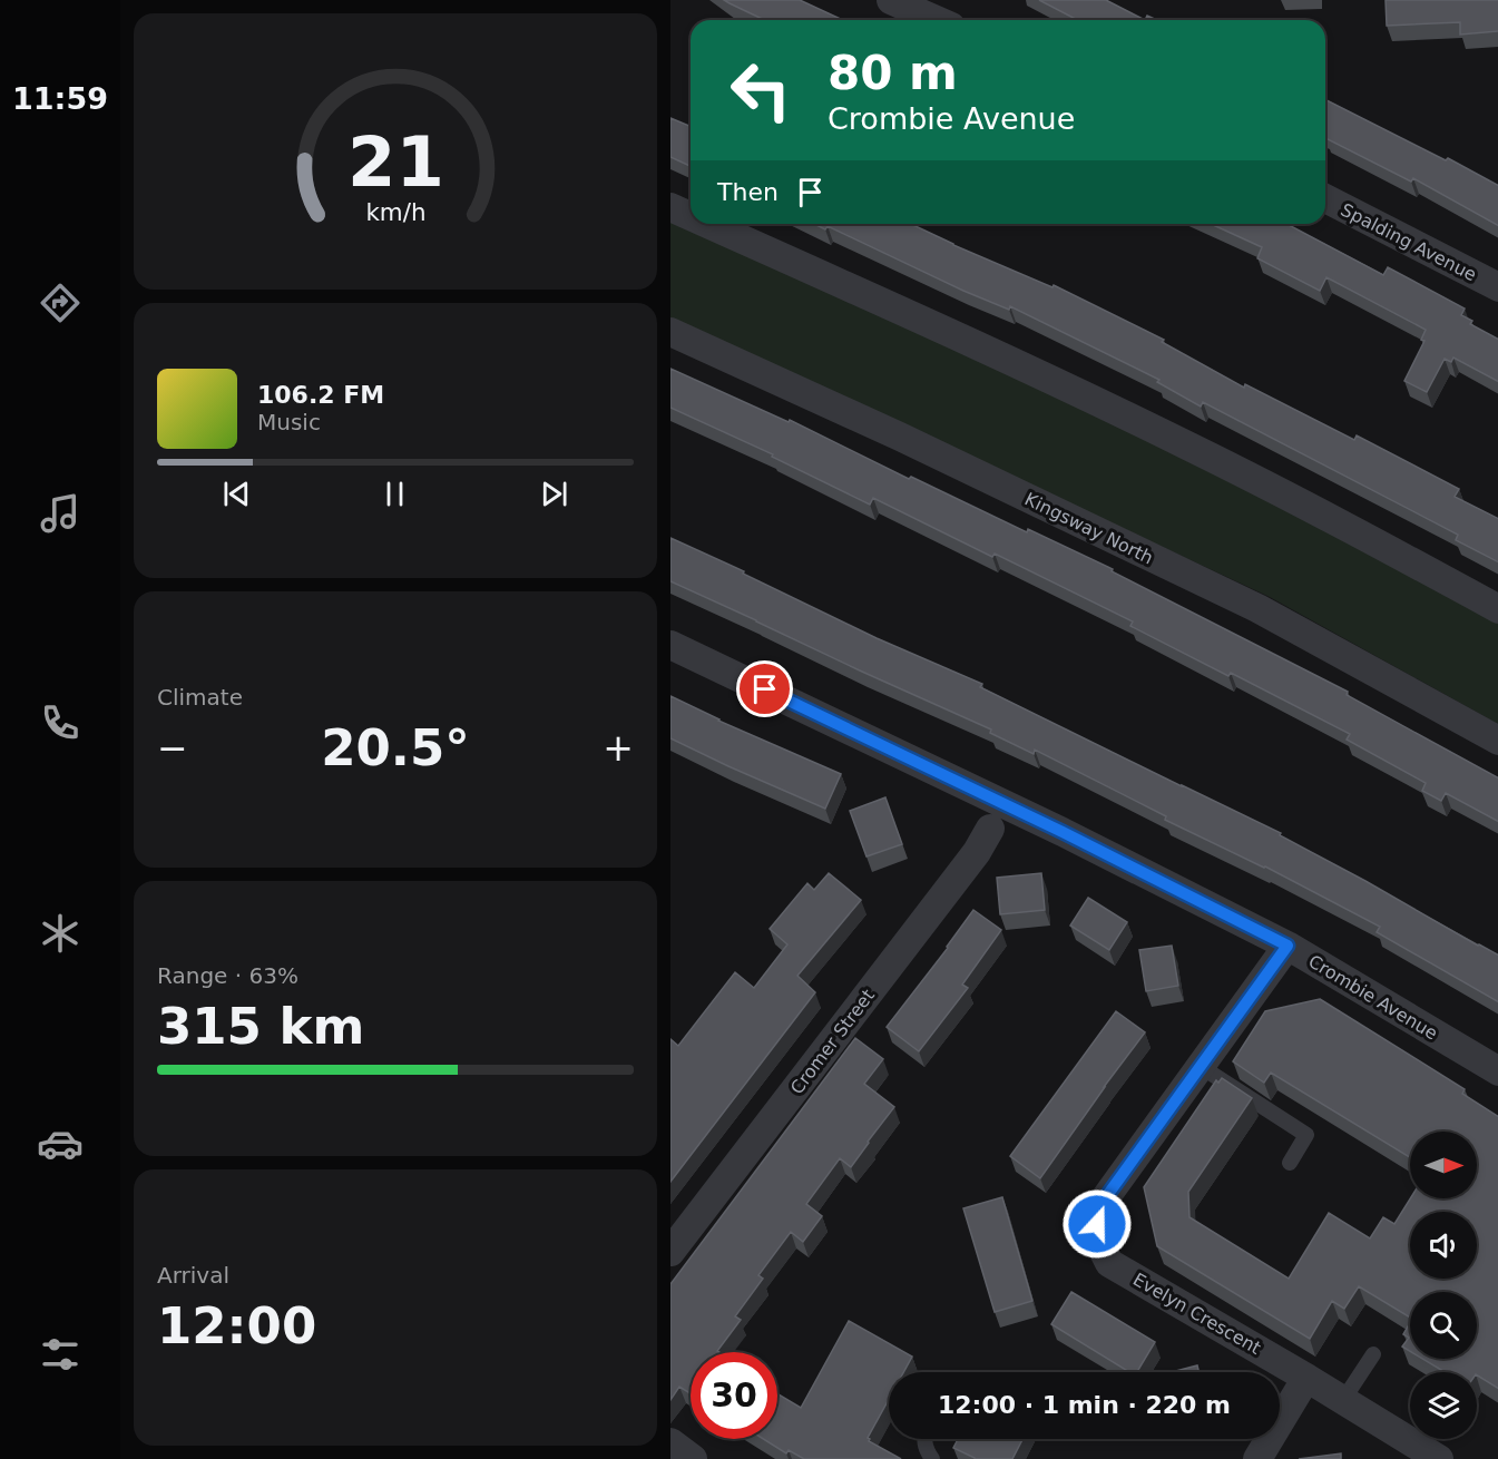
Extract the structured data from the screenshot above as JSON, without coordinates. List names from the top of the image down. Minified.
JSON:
{"streets":{"street":["Spalding Avenue","Kingsway North","Crombie Avenue","Cromer Street","Evelyn Crescent"]},"crossings":[["Crombie Avenue","Evelyn Crescent"]],"north":"right","page":{"tabs":"11:59","turn":["80 m","Crombie Avenue"],"then":"Then","song":["106.2 FM","Music"],"tile":["Climate",["Range · 63%","315 km"],["Arrival","12:00"]],"heat":["−","20.5°","+"],"limit":"30","trip":"12:00 · 1 min · 220 m","gauge":["21","km/h"]}}
